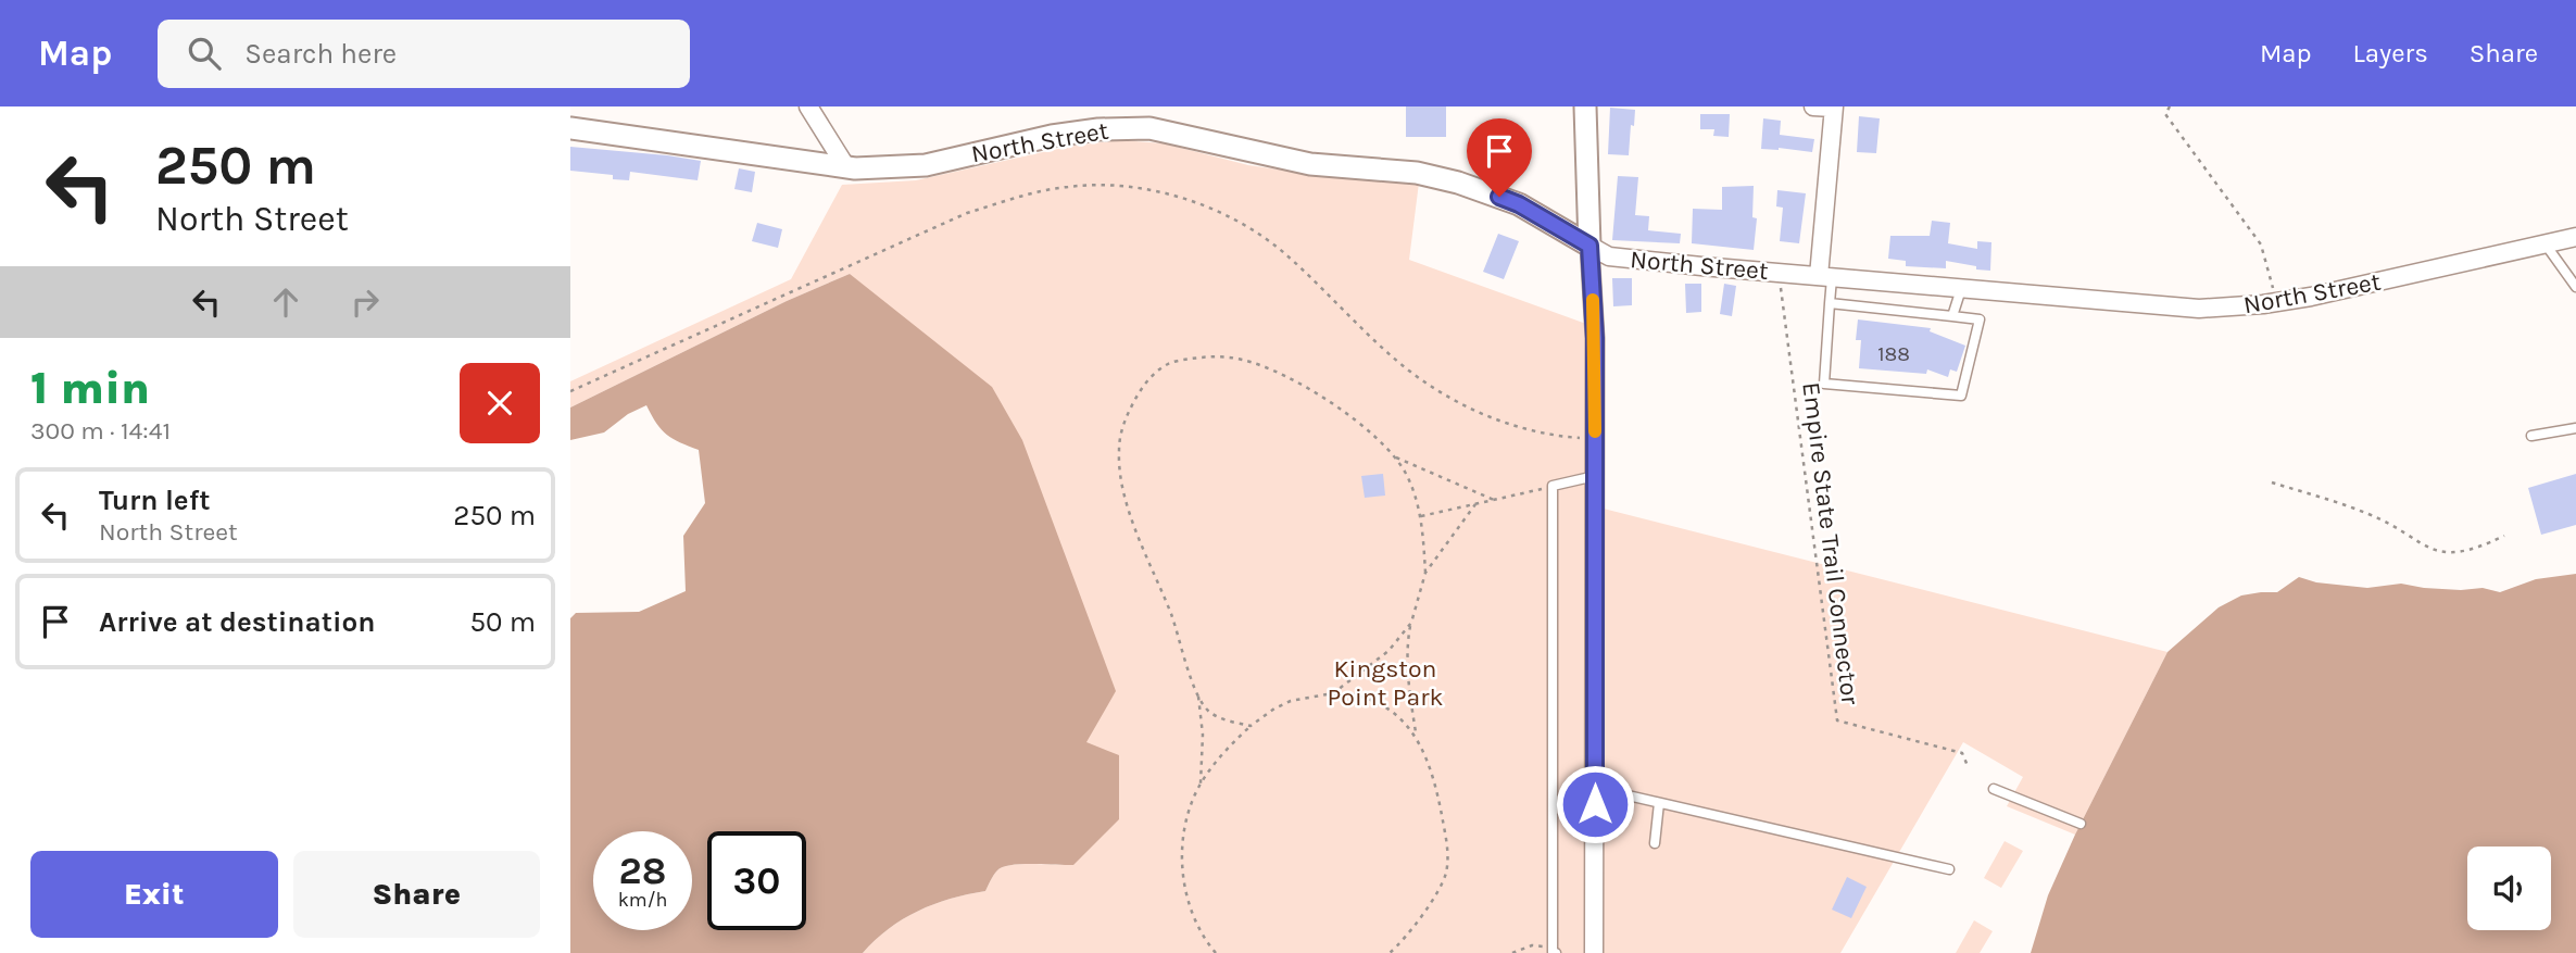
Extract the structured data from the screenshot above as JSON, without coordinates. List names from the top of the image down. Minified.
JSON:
{"streets":{"street":["North Street"],"path":["Empire State Trail Connector"]},"crossings":[["North Street","Empire State Trail Connector"]],"parks":["Kingston Point Park"],"house_numbers":["188"],"page":{"header":"Map","search":"Search here","nav":["Map","Layers","Share"],"turn":["250 m","North Street"],"heading":["1 min","300 m · 14:41"],"list":[{"name":"Turn left","note":"North Street","value":"250 m"},{"name":"Arrive at destination","value":"50 m"}],"speed":"28 km/h","limit":"30","buttons":["Exit","Share"]}}
